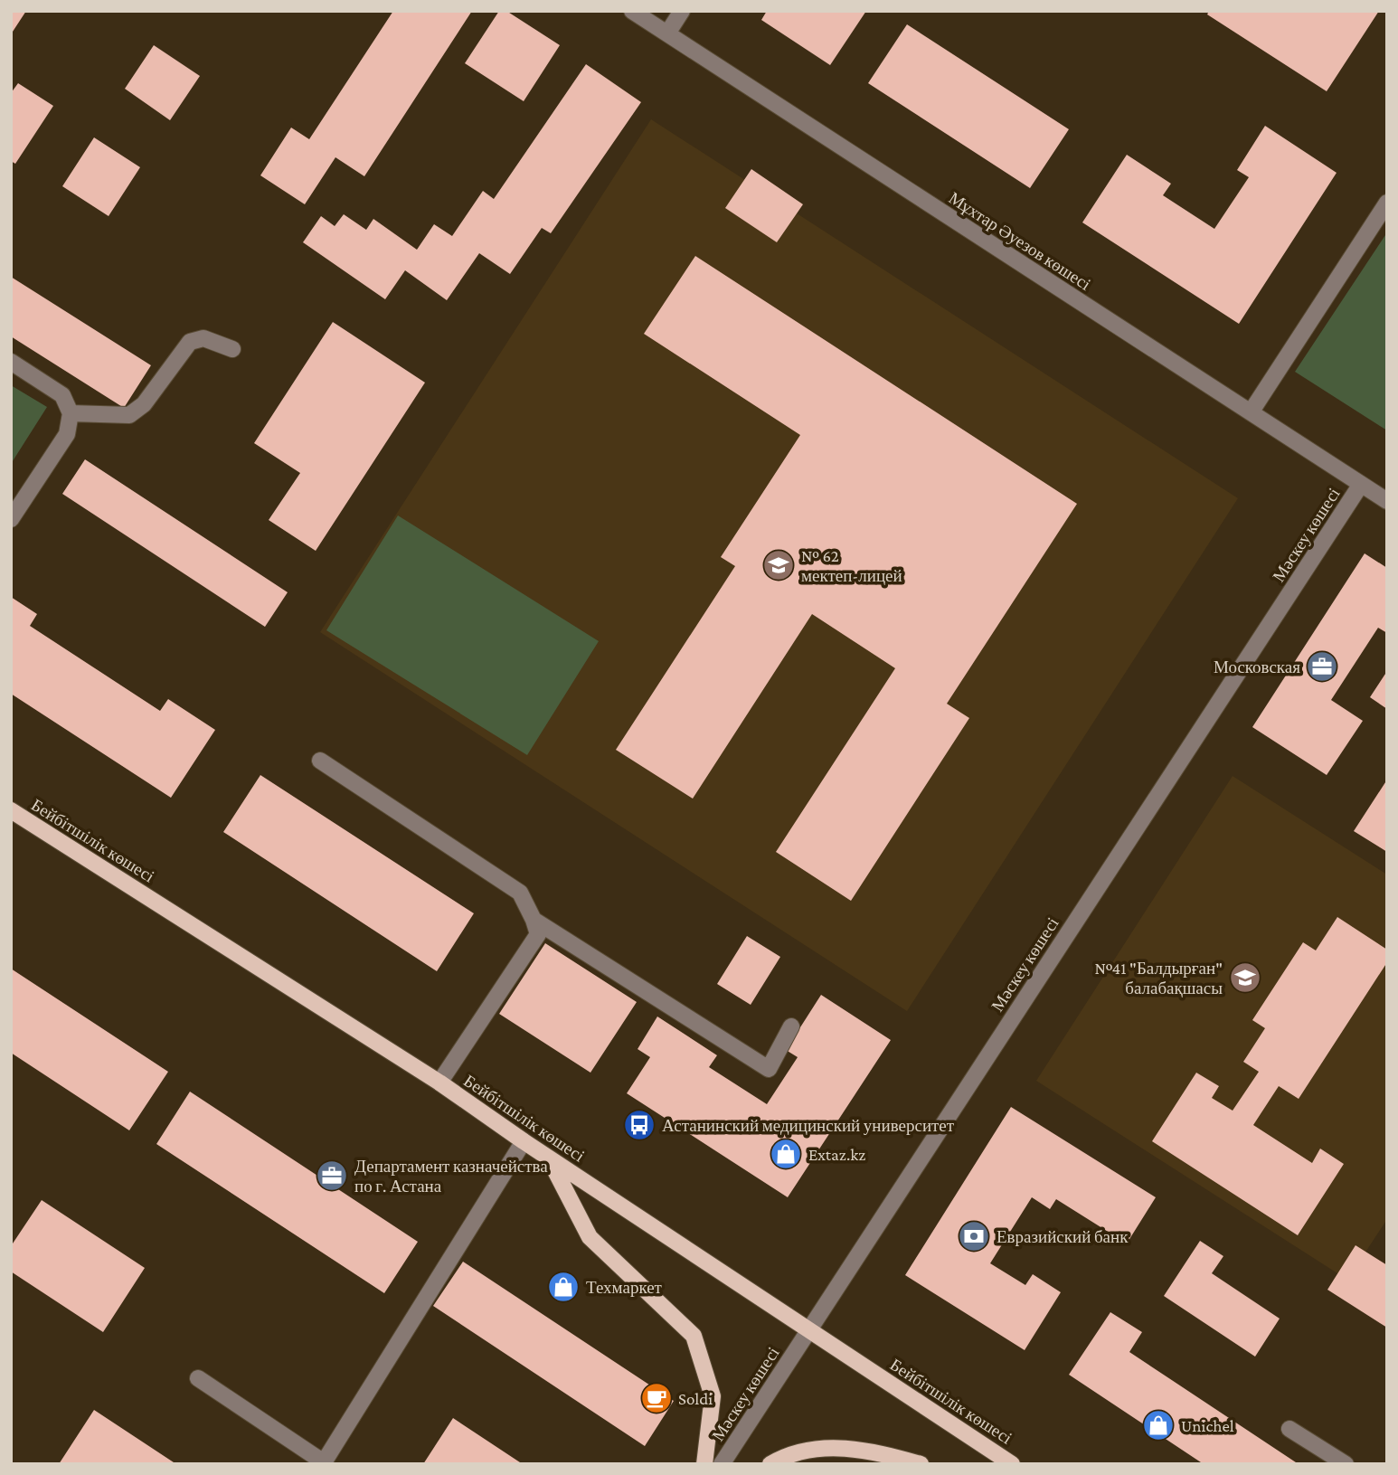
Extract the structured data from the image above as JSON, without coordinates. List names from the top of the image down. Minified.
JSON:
{"streets":{"main road":["Бейбітшілік көшесі"],"street":["Мұхтар Әуезов көшесі","Мәскеу көшесі"]},"crossings":[["Мұхтар Әуезов көшесі","Мәскеу көшесі"],["Мәскеу көшесі","Бейбітшілік көшесі"]],"places":{"school or university":["№ 62 мектеп-лицей","№41 \"Балдырған\" балабақшасы"],"office":["Московская","Департамент казначейства по г. Астана"],"bus stop":["Астанинский медицинский университет"],"shop":["Extaz.kz","Техмаркет","Unichel"],"bank":["Евразийский банк"],"cafe":["Soldi"]}}
